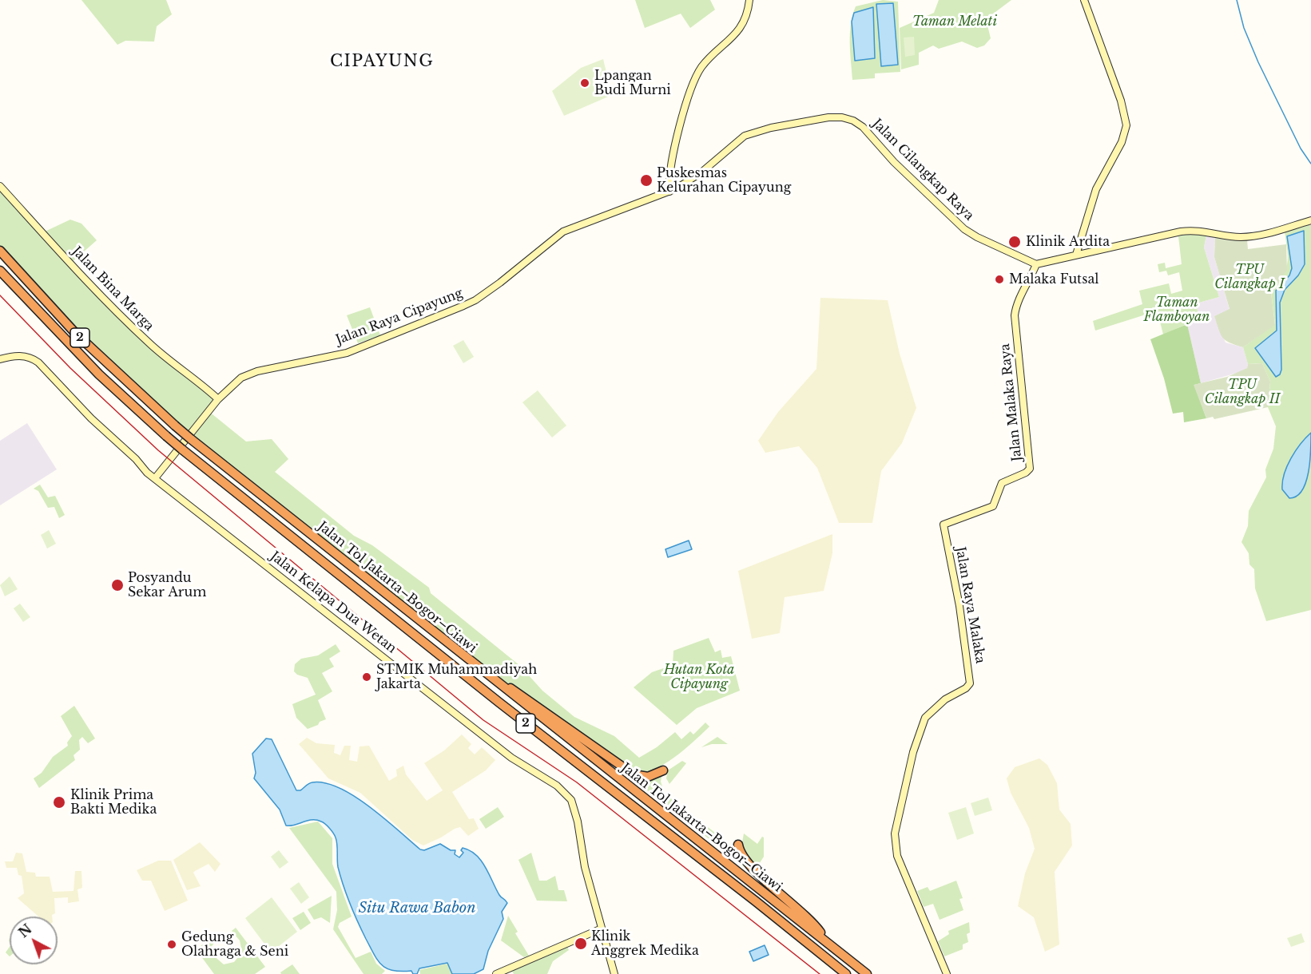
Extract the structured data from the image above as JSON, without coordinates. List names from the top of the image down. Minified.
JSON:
{"streets":{"highway":["2","Jalan Tol Jakarta–Bogor–Ciawi"],"street":["Jalan Cilangkap Raya","Jalan Bina Marga","Jalan Raya Cipayung","Jalan Malaka Raya","Jalan Kelapa Dua Wetan","Jalan Raya Malaka"]},"crossings":[["Jalan Cilangkap Raya","Jalan Raya Cipayung"],["Jalan Cilangkap Raya","Jalan Malaka Raya"],["Jalan Bina Marga","Jalan Raya Cipayung"],["Jalan Raya Cipayung","Jalan Kelapa Dua Wetan"],["Jalan Malaka Raya","Jalan Raya Malaka"]],"districts":["CIPAYUNG"],"water":["Situ Rawa Babon"],"parks":["Taman Melati","TPU Cilangkap I","Taman Flamboyan","TPU Cilangkap II","Hutan Kota Cipayung"],"places":["Lpangan Budi Murni","Puskesmas Kelurahan Cipayung","Klinik Ardita","Malaka Futsal","Posyandu Sekar Arum","STMIK Muhammadiyah Jakarta","Klinik Prima Bakti Medika","Klinik Anggrek Medika","Gedung Olahraga & Seni"],"north":"top left"}
